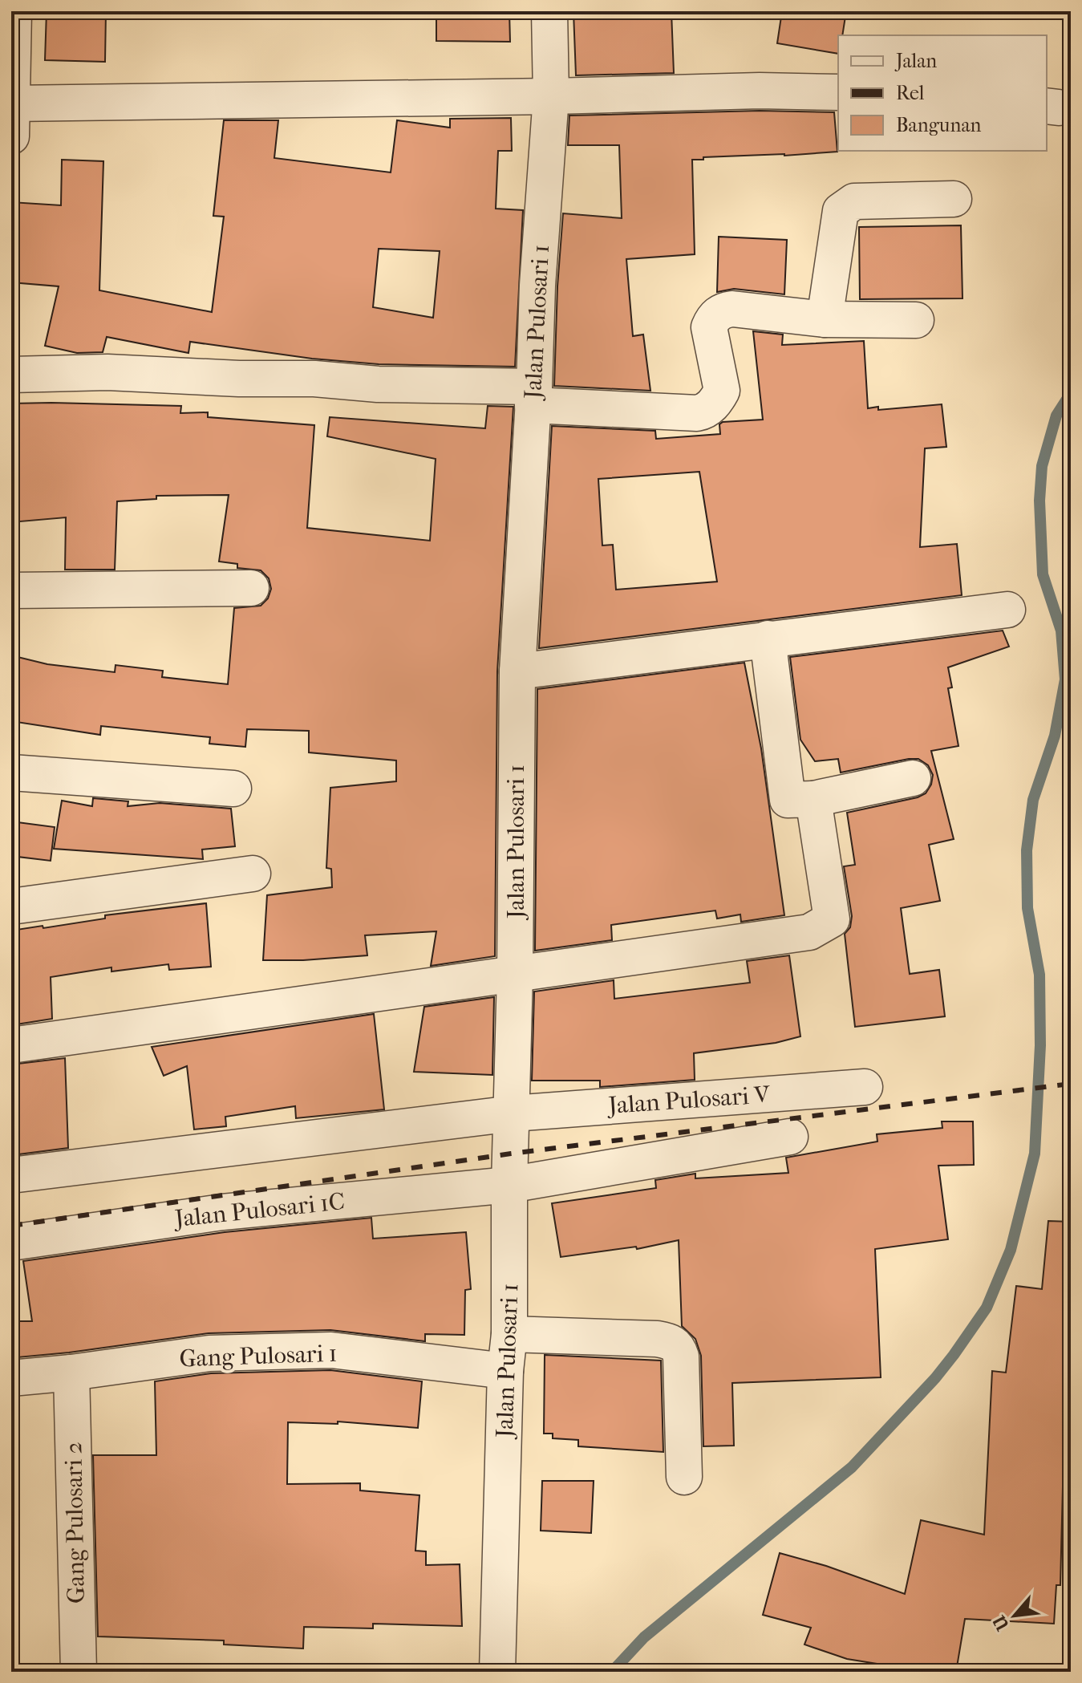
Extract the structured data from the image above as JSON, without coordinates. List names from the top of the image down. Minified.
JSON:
{"streets":{"street":["Jalan Pulosari 1","Jalan Pulosari V","Jalan Pulosari 1C","Gang Pulosari 1","Gang Pulosari 2"]},"crossings":[["Jalan Pulosari 1","Jalan Pulosari V"],["Jalan Pulosari 1","Jalan Pulosari 1C"],["Jalan Pulosari 1","Gang Pulosari 1"],["Gang Pulosari 1","Gang Pulosari 2"]],"legend":["Jalan","Rel","Bangunan"],"north":"bottom left"}
